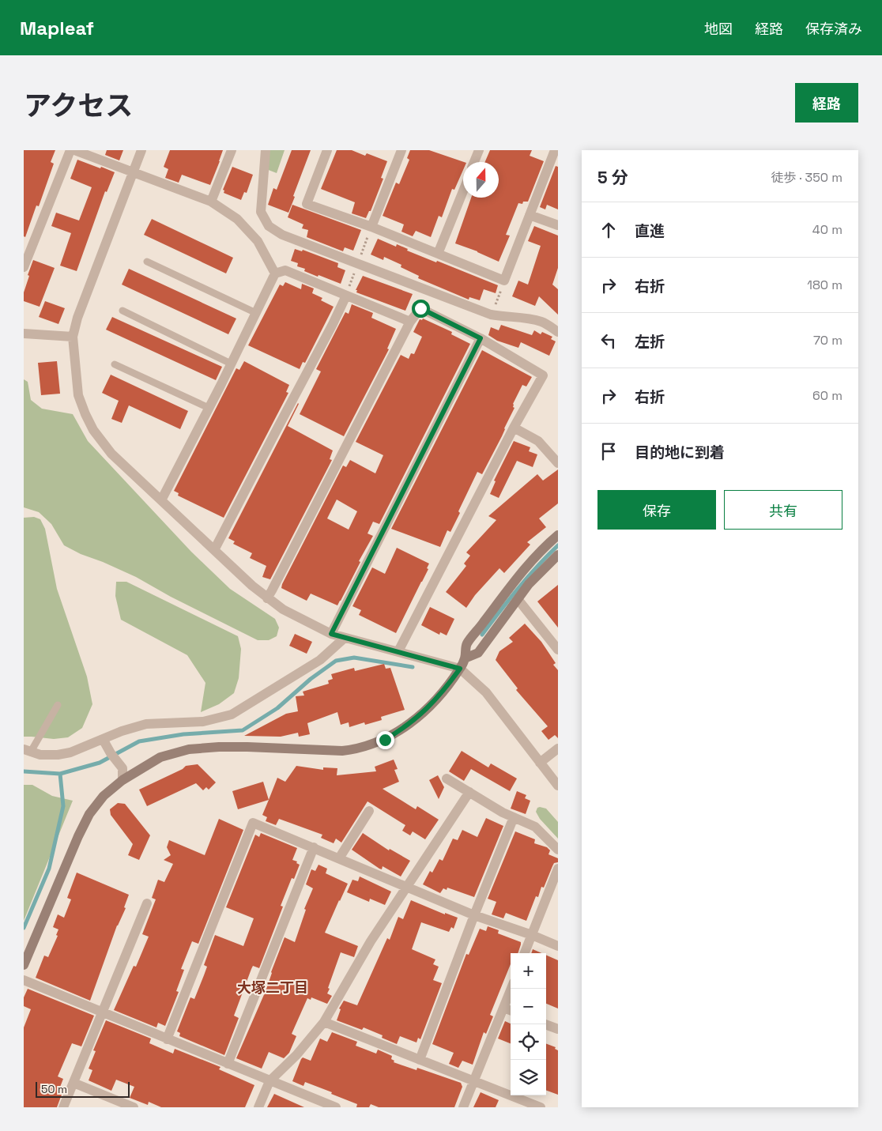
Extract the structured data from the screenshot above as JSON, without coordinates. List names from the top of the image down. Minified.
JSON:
{"districts":["大塚二丁目"],"scale_bar":"50 m","north":"top","page":{"header":"Mapleaf","nav":["地図","経路","保存済み"],"title":"アクセス","buttons":["経路",["保存","共有"]],"heading":["5 分","徒歩 · 350 m"],"list":[["直進","40 m"],["右折","180 m"],["左折","70 m"],["右折","60 m"],"目的地に到着"],"map_buttons":["+","−"],"scale":"50 m"}}
